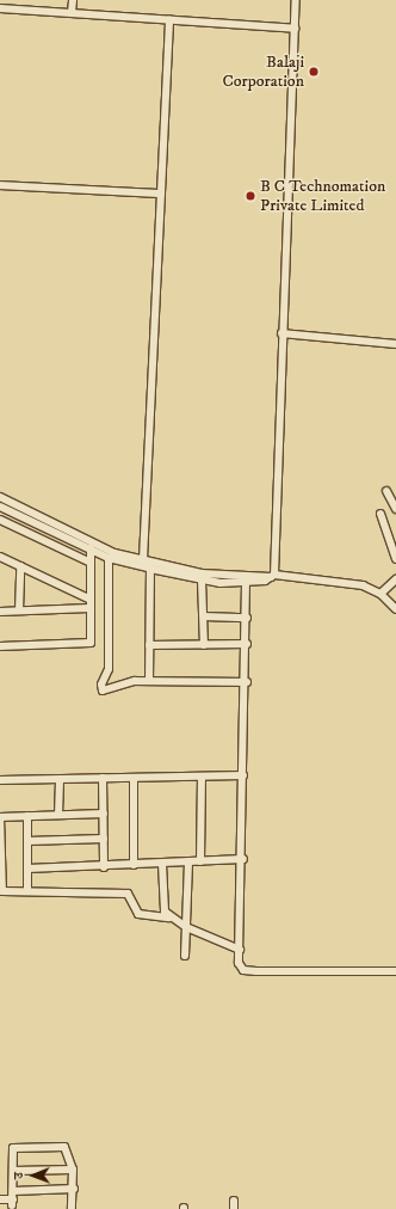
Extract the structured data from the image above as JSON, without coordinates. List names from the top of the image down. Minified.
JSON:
{"places":["Balaji Corporation","B C Technomation Private Limited"],"north":"left"}
